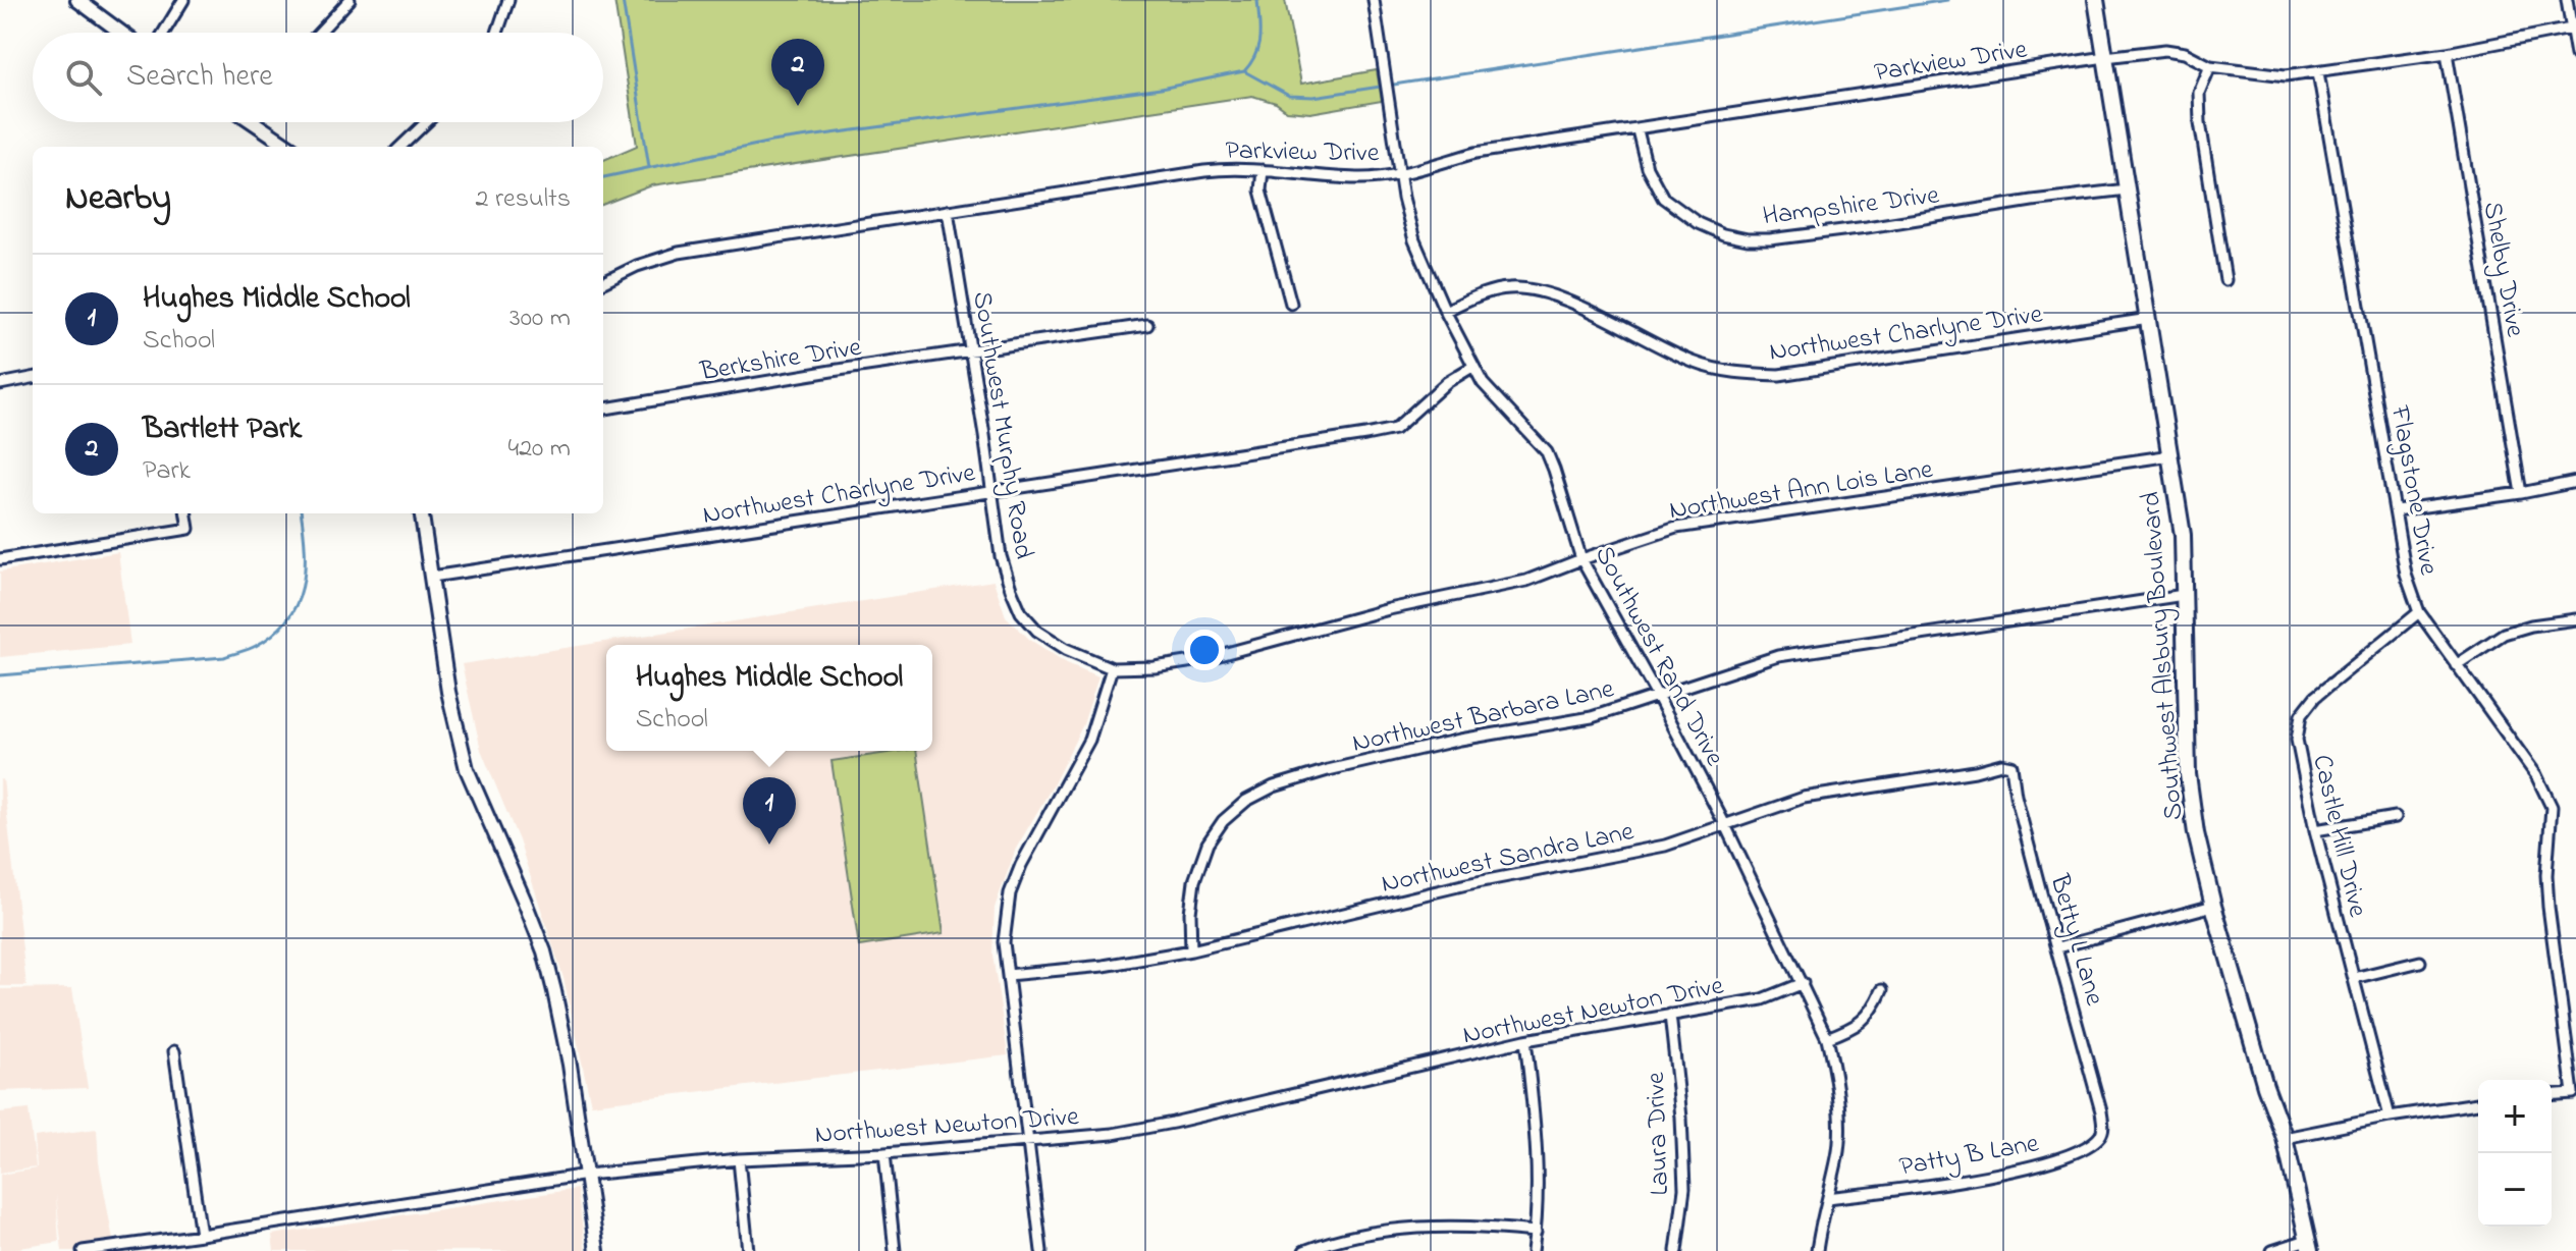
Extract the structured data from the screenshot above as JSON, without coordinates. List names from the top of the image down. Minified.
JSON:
{"streets":{"main road":["Southwest Alsbury Boulevard"],"street":["Parkview Drive","Hampshire Drive","Shelby Drive","Northwest Charlyne Drive","Berkshire Drive","Southwest Murphy Road","Northwest Ann Lois Lane","Flagstone Drive","Southwest Rand Drive","Northwest Barbara Lane","Castle Hill Drive","Northwest Sandra Lane","Betty L Lane","Northwest Newton Drive","Laura Drive","Patty B Lane"]},"crossings":[["Parkview Drive","Hampshire Drive"],["Parkview Drive","Shelby Drive"],["Parkview Drive","Southwest Murphy Road"],["Parkview Drive","Flagstone Drive"],["Parkview Drive","Southwest Rand Drive"],["Parkview Drive","Southwest Alsbury Boulevard"],["Hampshire Drive","Southwest Alsbury Boulevard"],["Northwest Charlyne Drive","Southwest Murphy Road"],["Northwest Charlyne Drive","Southwest Rand Drive"],["Northwest Charlyne Drive","Southwest Alsbury Boulevard"],["Berkshire Drive","Southwest Murphy Road"],["Southwest Murphy Road","Northwest Ann Lois Lane"],["Northwest Ann Lois Lane","Southwest Rand Drive"],["Northwest Ann Lois Lane","Southwest Alsbury Boulevard"],["Flagstone Drive","Castle Hill Drive"],["Southwest Rand Drive","Northwest Barbara Lane"],["Southwest Rand Drive","Northwest Sandra Lane"],["Southwest Rand Drive","Northwest Newton Drive"],["Southwest Rand Drive","Patty B Lane"],["Southwest Alsbury Boulevard","Northwest Barbara Lane"],["Northwest Barbara Lane","Northwest Sandra Lane"],["Northwest Sandra Lane","Betty L Lane"],["Betty L Lane","Patty B Lane"],["Northwest Newton Drive","Laura Drive"]],"page":{"search":"Search here","pins":["2","1"],"heading":["Nearby","2 results"],"list":[{"mark":"1","name":"Hughes Middle School","note":"School","value":"300 m"},{"mark":"2","name":"Bartlett Park","note":"Park","value":"420 m"}],"popup":["Hughes Middle School","School"],"map_buttons":["+","−"]}}
